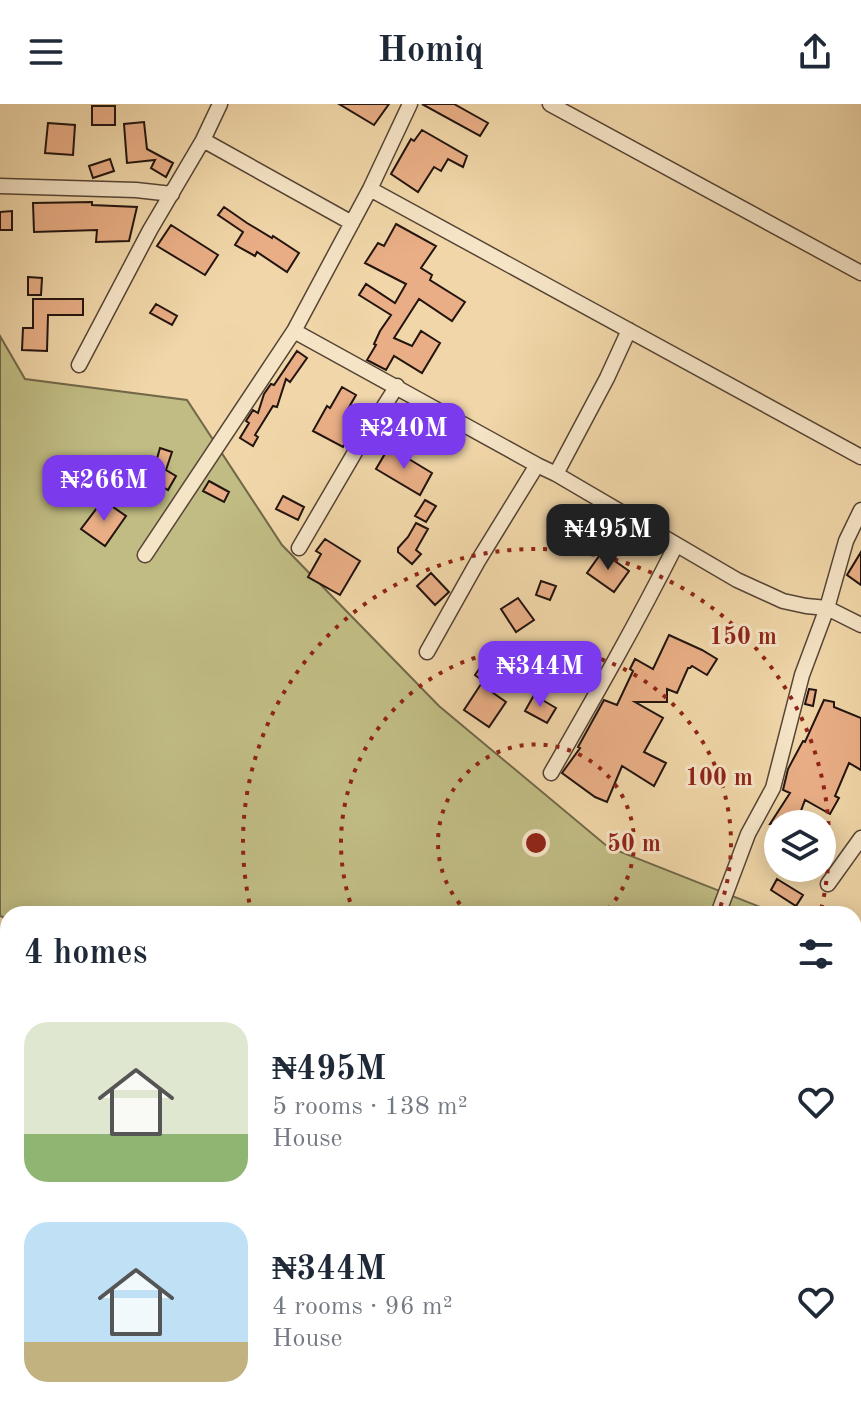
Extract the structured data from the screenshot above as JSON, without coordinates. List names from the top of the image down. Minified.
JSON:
{"page":{"header":"Homiq","price":["₦240M","₦266M","₦495M","₦344M"],"heading":"4 homes","list":[{"name":"₦495M","note":"5 rooms · 138 m² · House"},{"name":"₦344M","note":"4 rooms · 96 m² · House"}]},"rings":["150 m","100 m","50 m"]}
